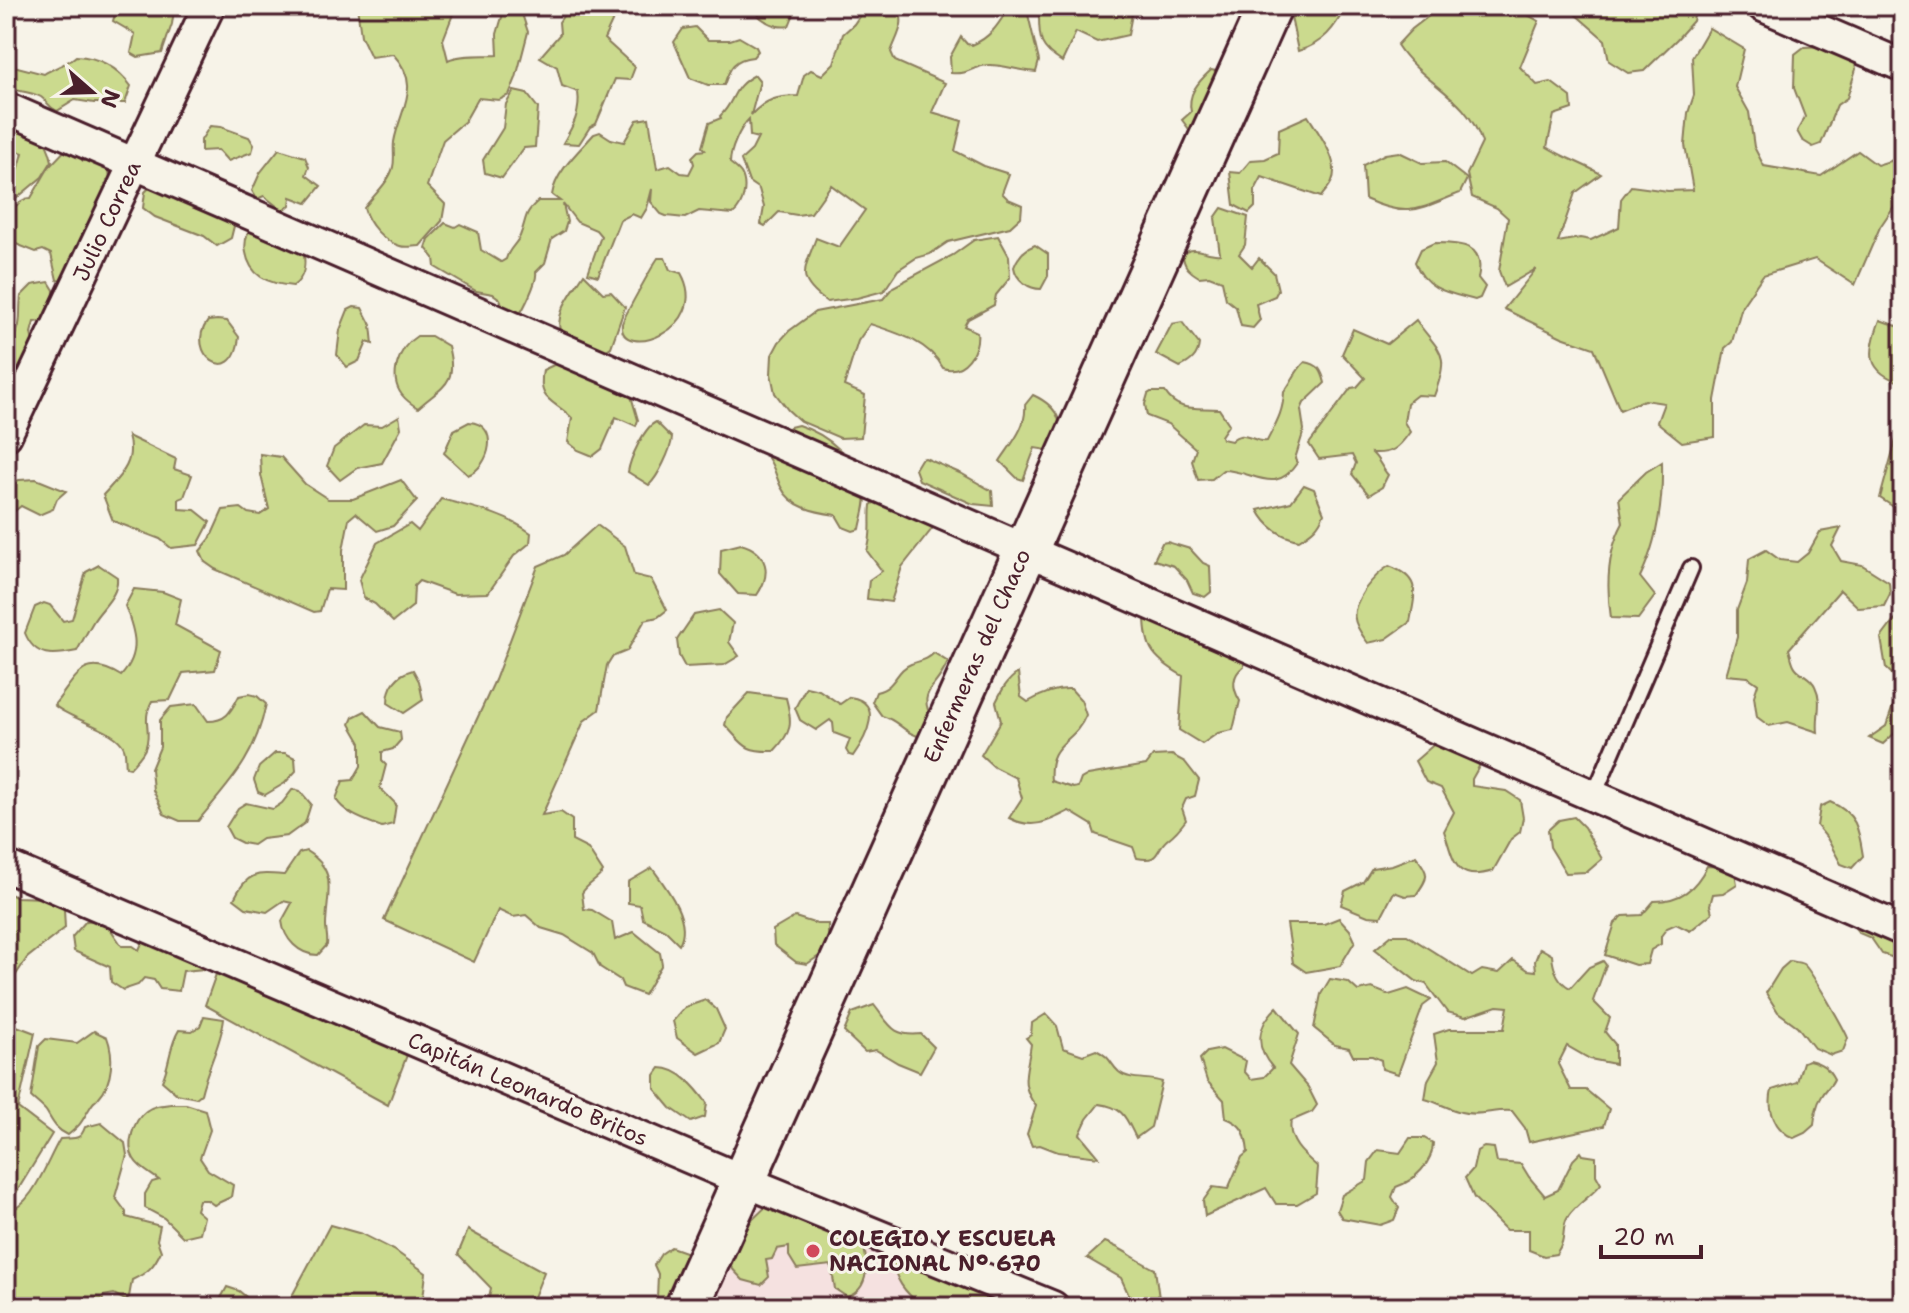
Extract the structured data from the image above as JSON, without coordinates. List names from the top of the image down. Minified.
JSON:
{"streets":{"main road":["Enfermeras del Chaco"],"street":["Julio Correa","Capitán Leonardo Britos"]},"crossings":[["Enfermeras del Chaco","Capitán Leonardo Britos"]],"places":["COLEGIO Y ESCUELA NACIONAL N° 670"],"scale_bar":"20 m","north":"right"}
